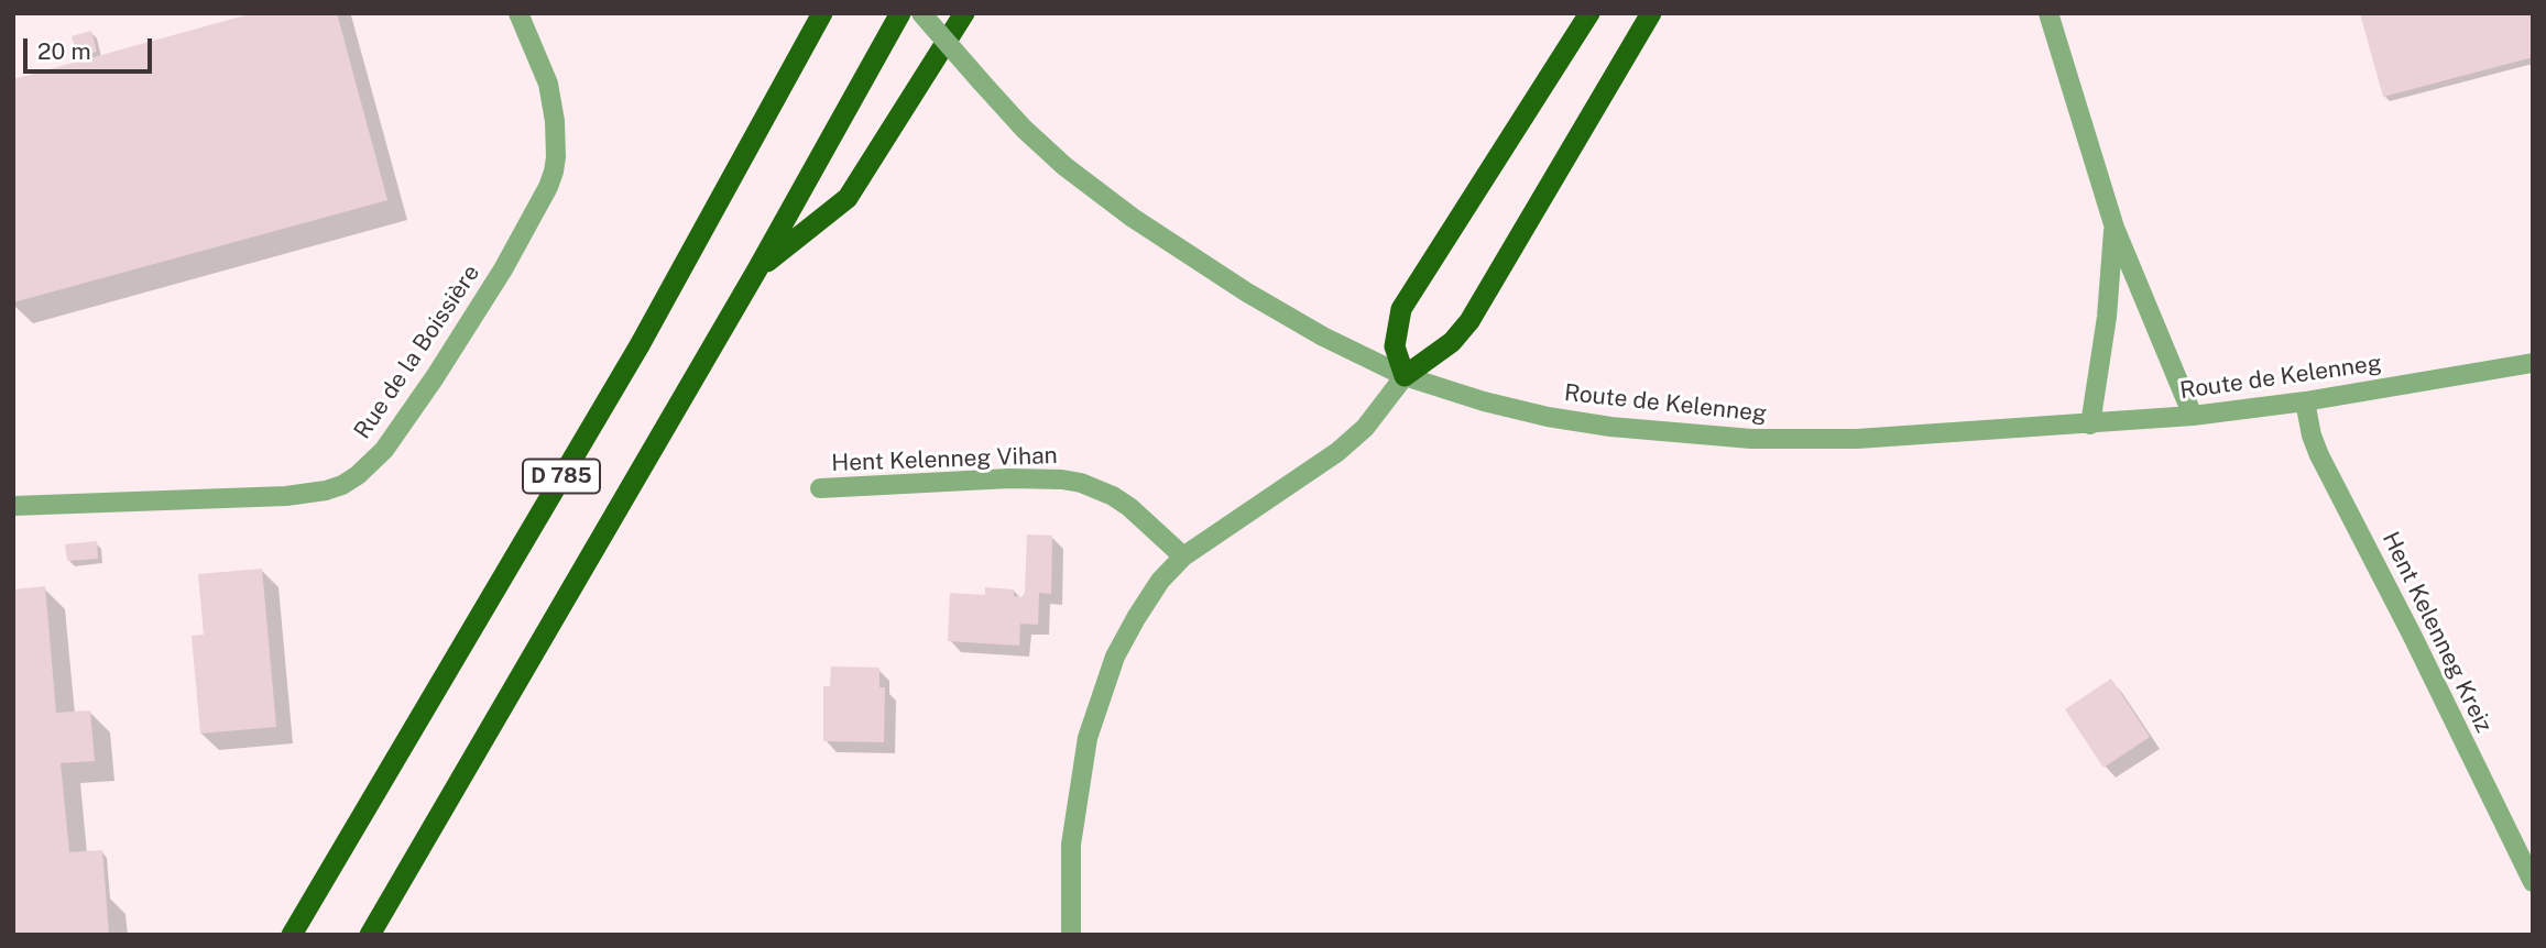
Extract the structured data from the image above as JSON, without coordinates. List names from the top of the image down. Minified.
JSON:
{"streets":{"highway":["D 785"],"street":["Rue de la Boissière","Route de Kelenneg","Hent Kelenneg Vihan","Hent Kelenneg Kreiz"]},"crossings":[["Route de Kelenneg","Hent Kelenneg Kreiz"]],"scale_bar":"20 m"}
